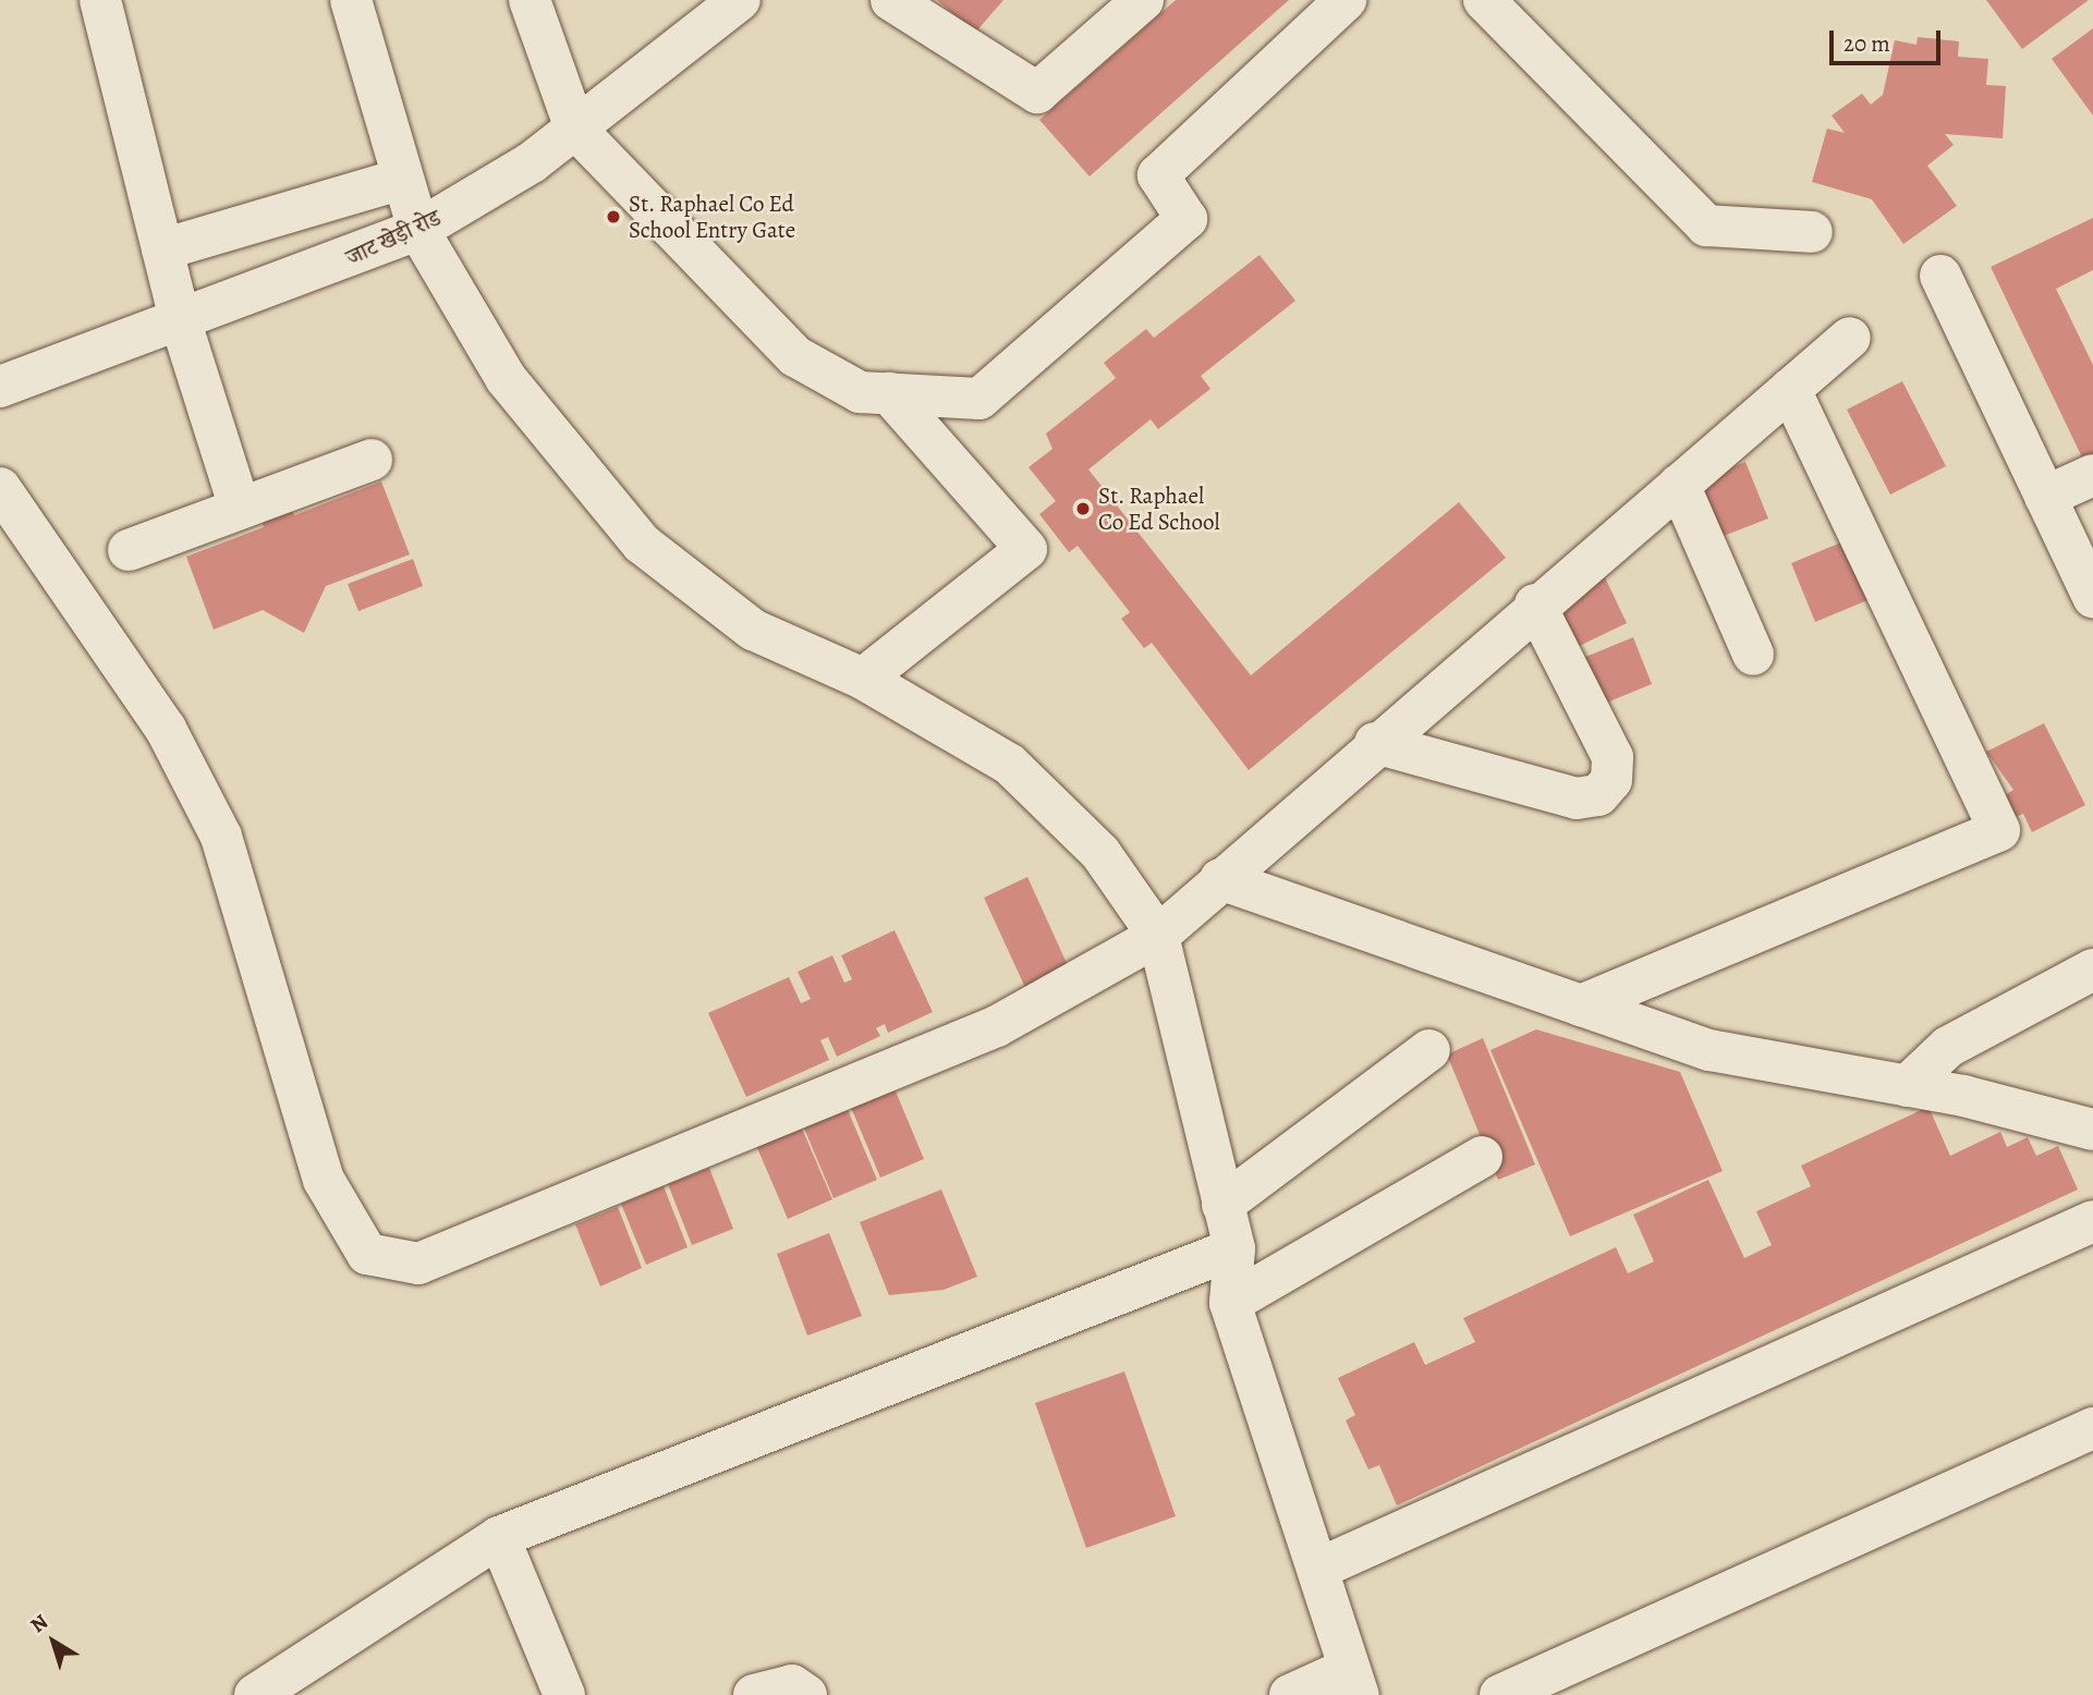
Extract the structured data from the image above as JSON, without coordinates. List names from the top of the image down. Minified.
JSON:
{"streets":{"street":["जाट खेड़ी रोड"]},"places":["St. Raphael Co Ed School Entry Gate","St. Raphael Co Ed School"],"scale_bar":"20 m","north":"top left"}
